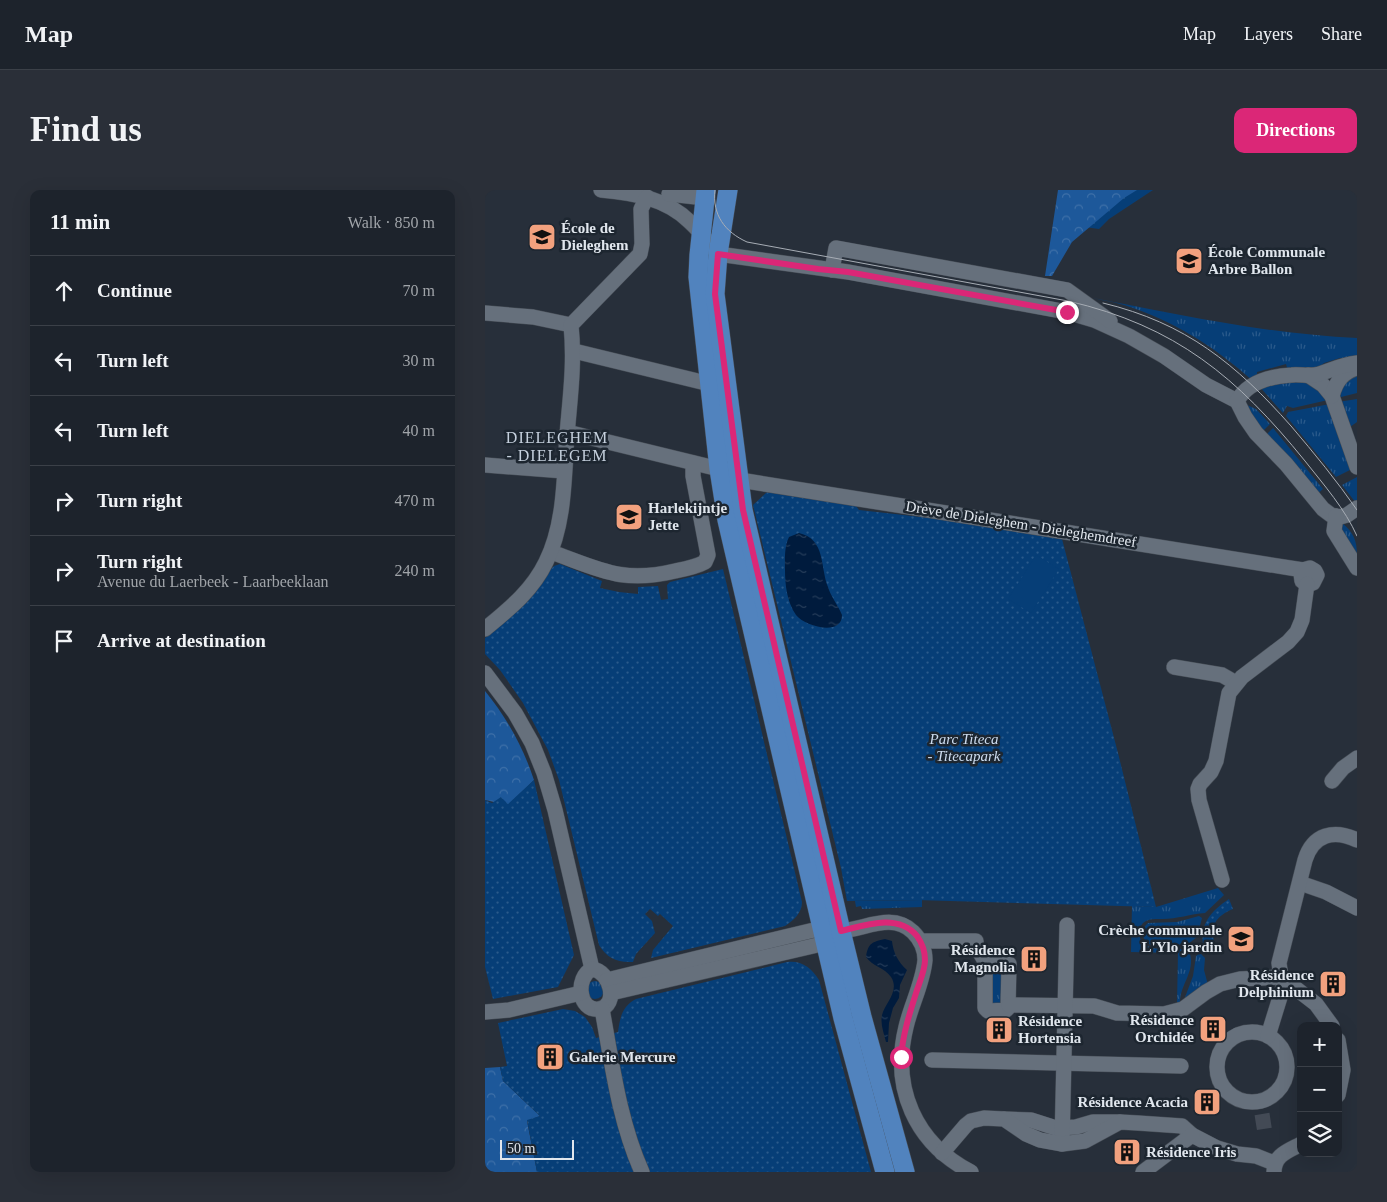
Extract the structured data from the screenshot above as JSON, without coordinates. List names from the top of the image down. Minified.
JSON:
{"streets":{"street":["Drève de Dieleghem - Dieleghemdreef"]},"districts":["DIELEGHEM - DIELEGEM"],"parks":["Parc Titeca - Titecapark"],"places":{"school or university":["École de Dieleghem","École Communale Arbre Ballon","Harlekijntje Jette","Crèche communale L'Ylo jardin"],"building":["Résidence Magnolia","Résidence Delphinium","Résidence Orchidée","Résidence Hortensia","Galerie Mercure","Résidence Acacia","Résidence Iris"]},"scale_bar":"50 m","page":{"header":"Map","nav":["Map","Layers","Share"],"buttons":"Directions","title":"Find us","heading":["11 min","Walk · 850 m"],"list":[["Continue","70 m"],["Turn left","30 m"],["Turn left","40 m"],["Turn right","470 m"],["Turn right","Avenue du Laerbeek - Laarbeeklaan","240 m"],"Arrive at destination"],"map_buttons":["+","−"],"scale":"50 m"}}
